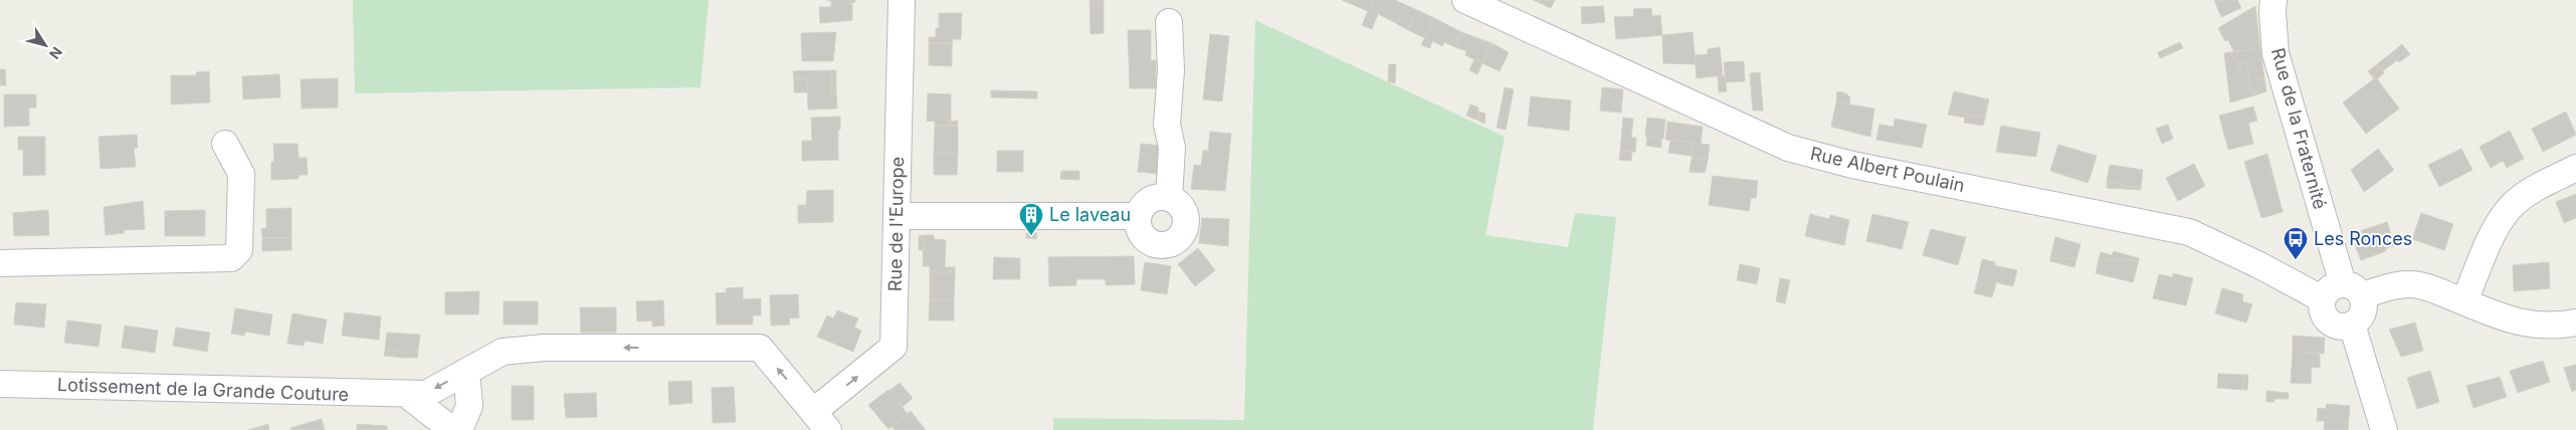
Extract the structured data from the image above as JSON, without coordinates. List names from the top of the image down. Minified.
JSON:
{"streets":{"street":["Rue de la Fraternité","Rue Albert Poulain","Rue de l'Europe","Lotissement de la Grande Couture"]},"crossings":[["Rue de la Fraternité","Rue Albert Poulain"],["Rue de l'Europe","Lotissement de la Grande Couture"]],"one_way":["Rue de l'Europe","Lotissement de la Grande Couture"],"places":{"building":["Le laveau"],"bus stop":["Les Ronces"]},"north":"bottom right"}
